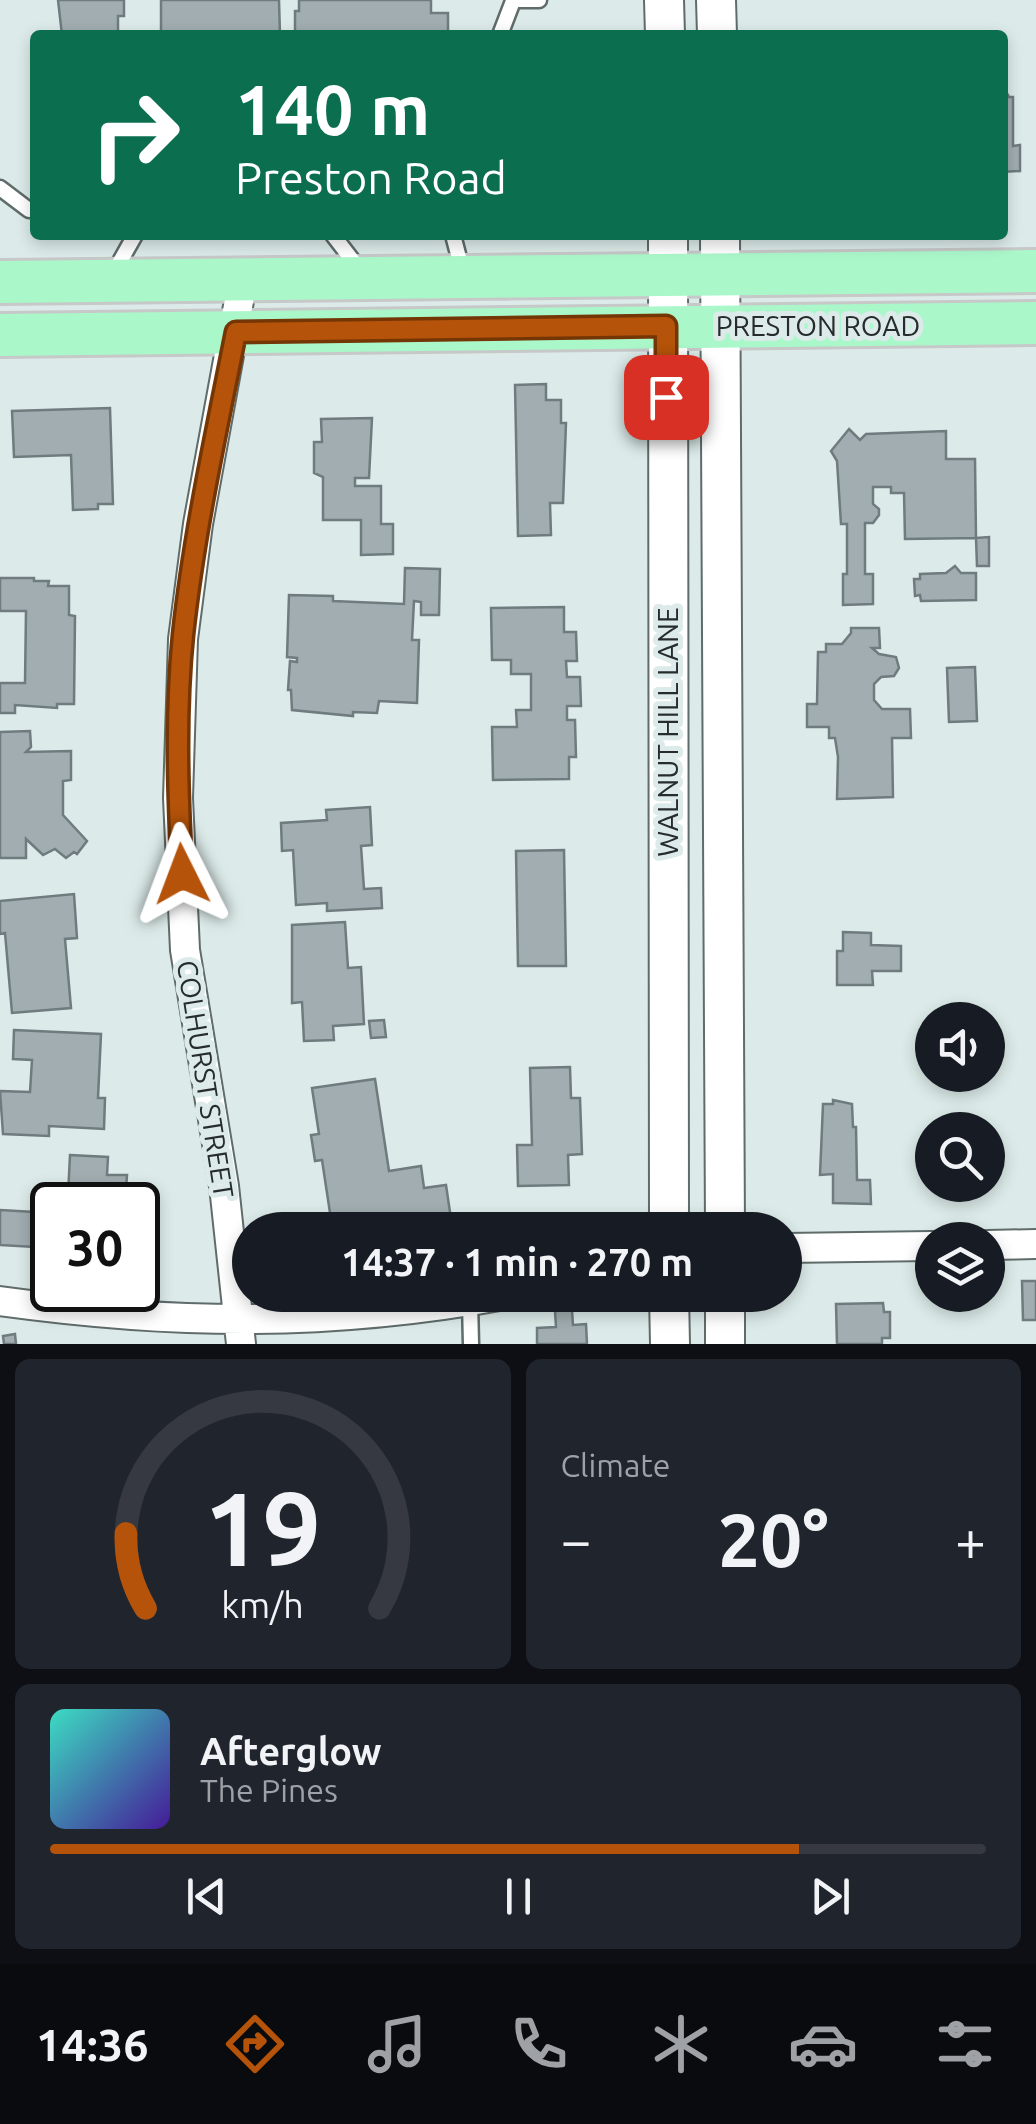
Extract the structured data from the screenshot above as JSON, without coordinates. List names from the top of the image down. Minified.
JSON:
{"streets":{"main road":["PRESTON ROAD","WALNUT HILL LANE"],"street":["COLHURST STREET"]},"crossings":[["PRESTON ROAD","WALNUT HILL LANE"],["PRESTON ROAD","COLHURST STREET"]],"page":{"turn":["140 m","Preston Road"],"limit":"30","trip":"14:37 · 1 min · 270 m","tile":"Climate","heat":["−","20°","+"],"song":["Afterglow","The Pines"],"tabs":"14:36","gauge":["19","km/h"]}}
